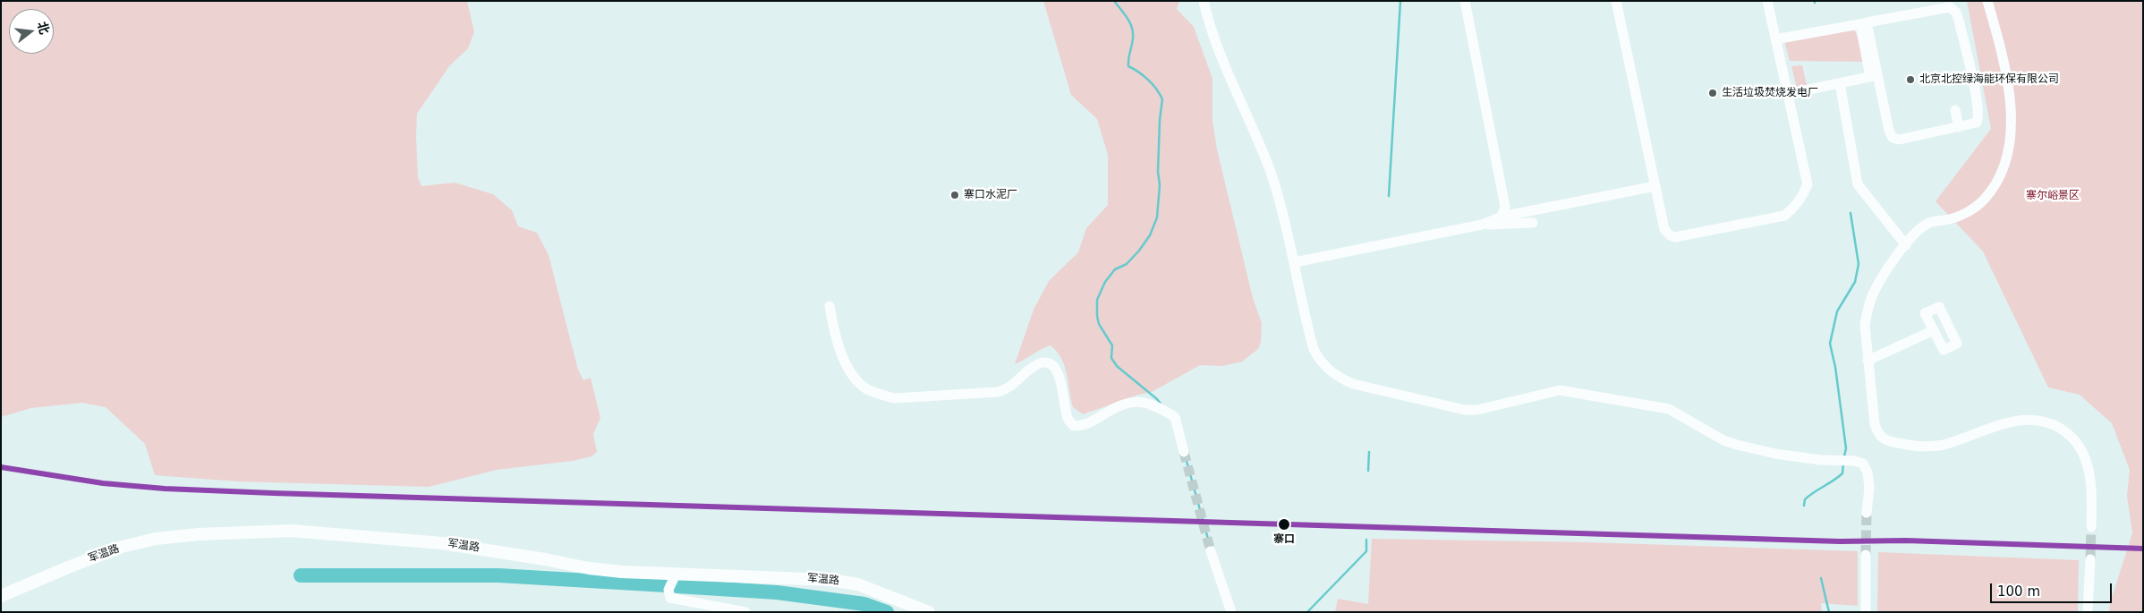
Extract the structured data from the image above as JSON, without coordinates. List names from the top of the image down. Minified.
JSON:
{"streets":{"main road":["军温路"]},"parks":["寨尔峪景区"],"places":["北京北控绿海能环保有限公司","生活垃圾焚烧发电厂","寨口水泥厂","寨口"],"scale_bar":"100 m","north":"right"}
